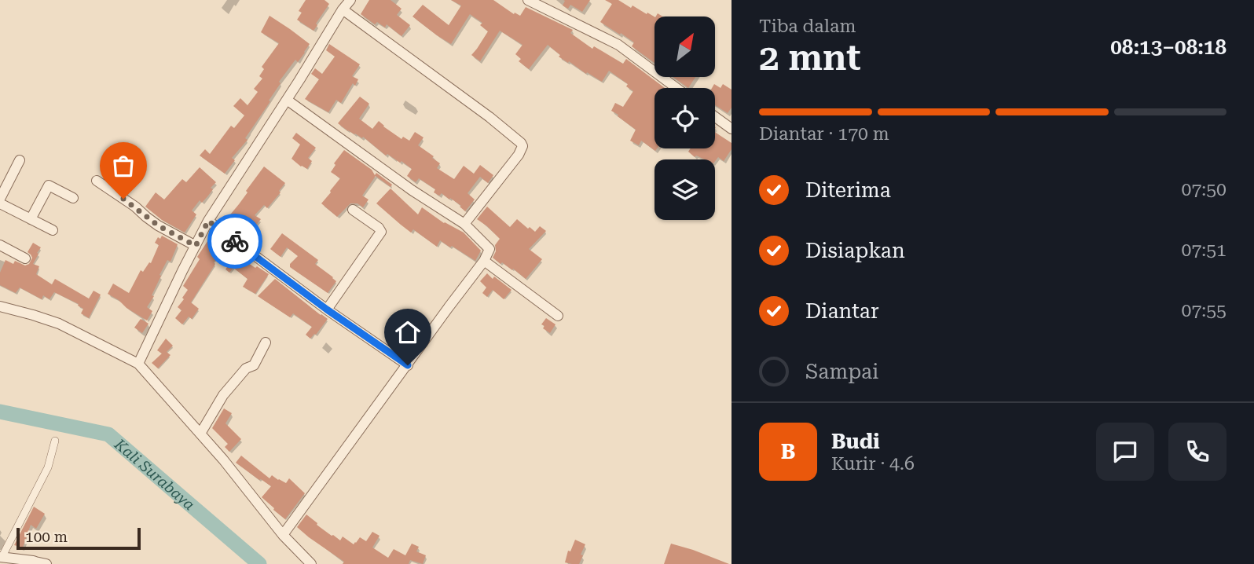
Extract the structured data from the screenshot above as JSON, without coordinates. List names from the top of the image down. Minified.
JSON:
{"water":["Kali Surabaya"],"scale_bar":"100 m","north":"top right","page":{"heading":["2 mnt","Tiba dalam","08:13–08:18"],"panel":["Budi","Kurir · 4.6"],"bar":"Diantar · 170 m","list":[["Diterima","07:50"],["Disiapkan","07:51"],["Diantar","07:55"],"Sampai"],"round":"B","scale":"100 m"}}
